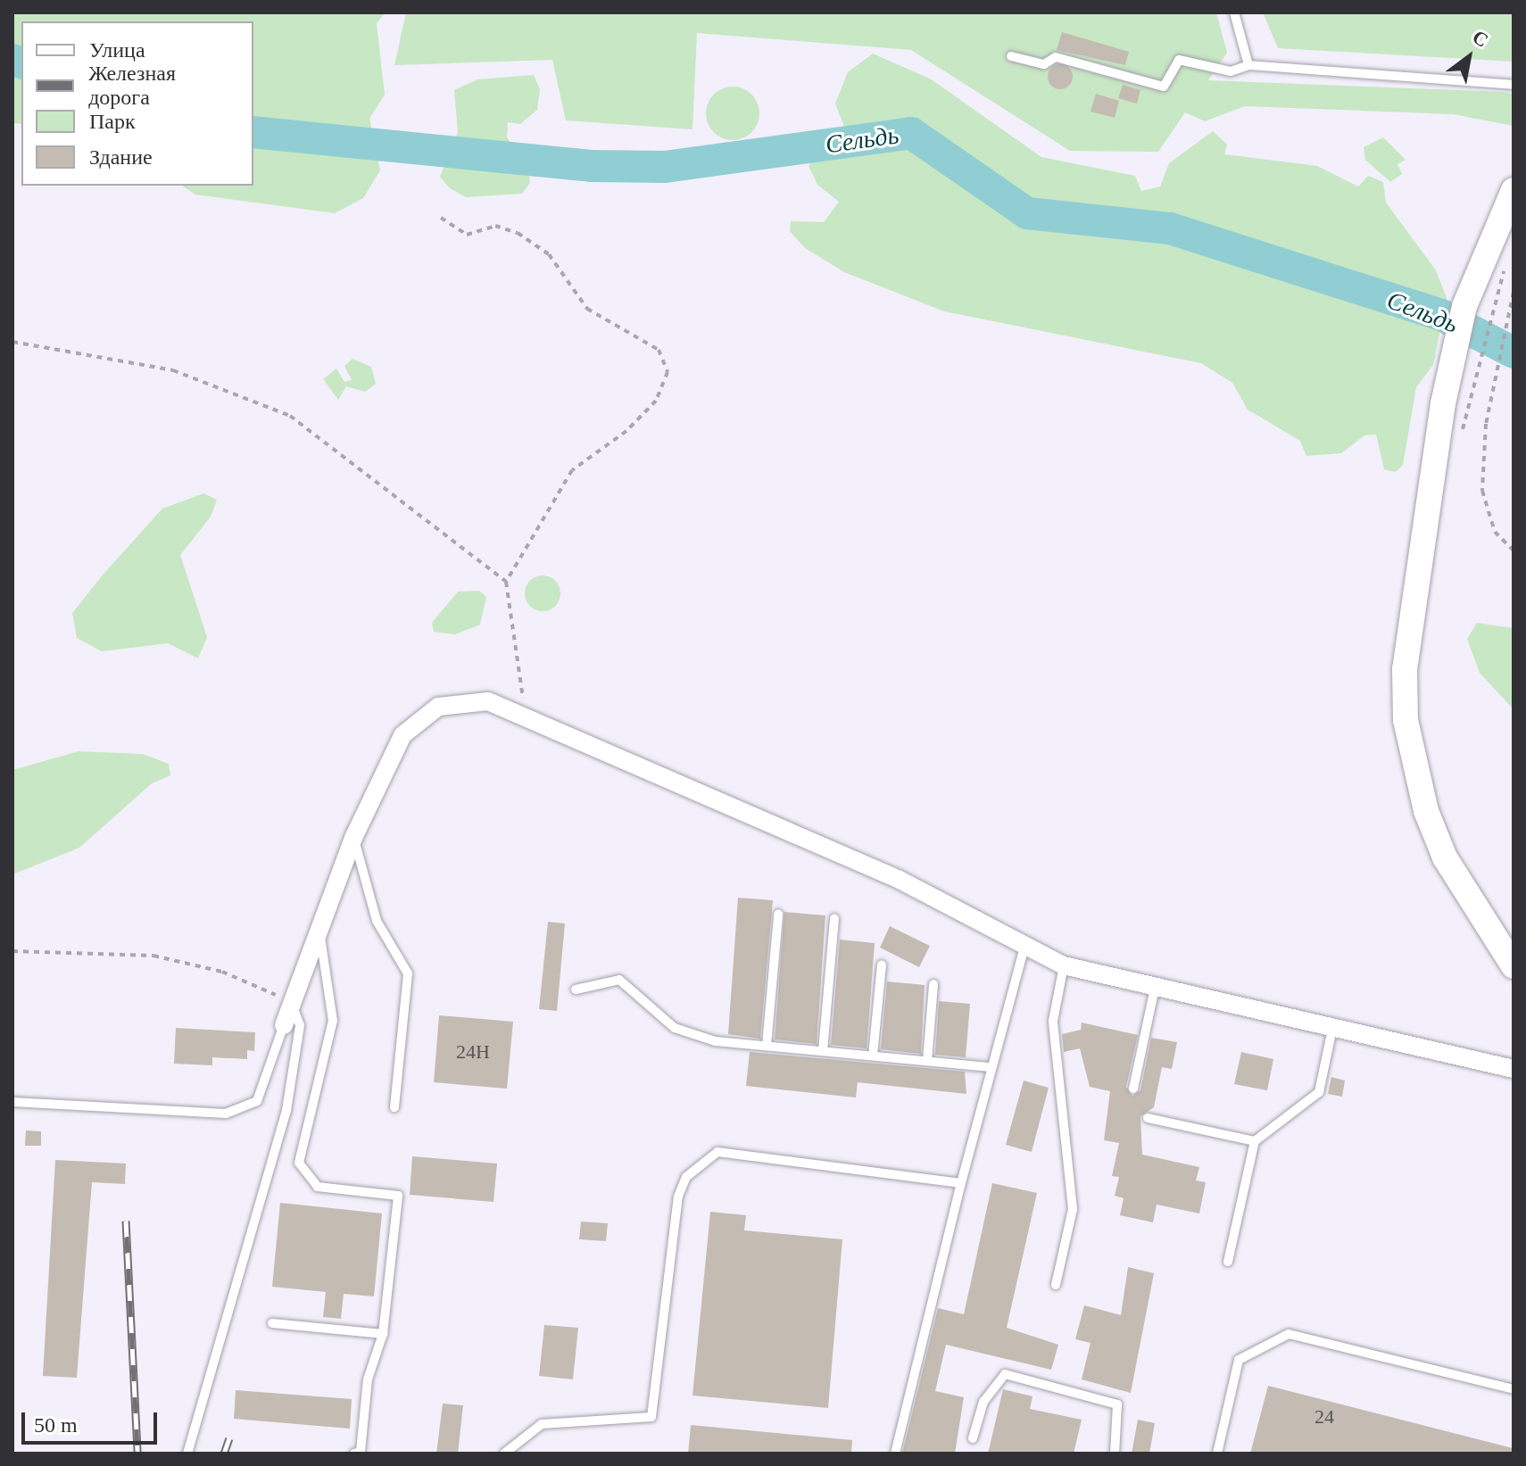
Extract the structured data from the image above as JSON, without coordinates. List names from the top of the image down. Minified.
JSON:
{"water":["Сельдь"],"house_numbers":["24Н","24"],"legend":["Улица","Железная дорога","Парк","Здание"],"scale_bar":"50 m","north":"top right"}
